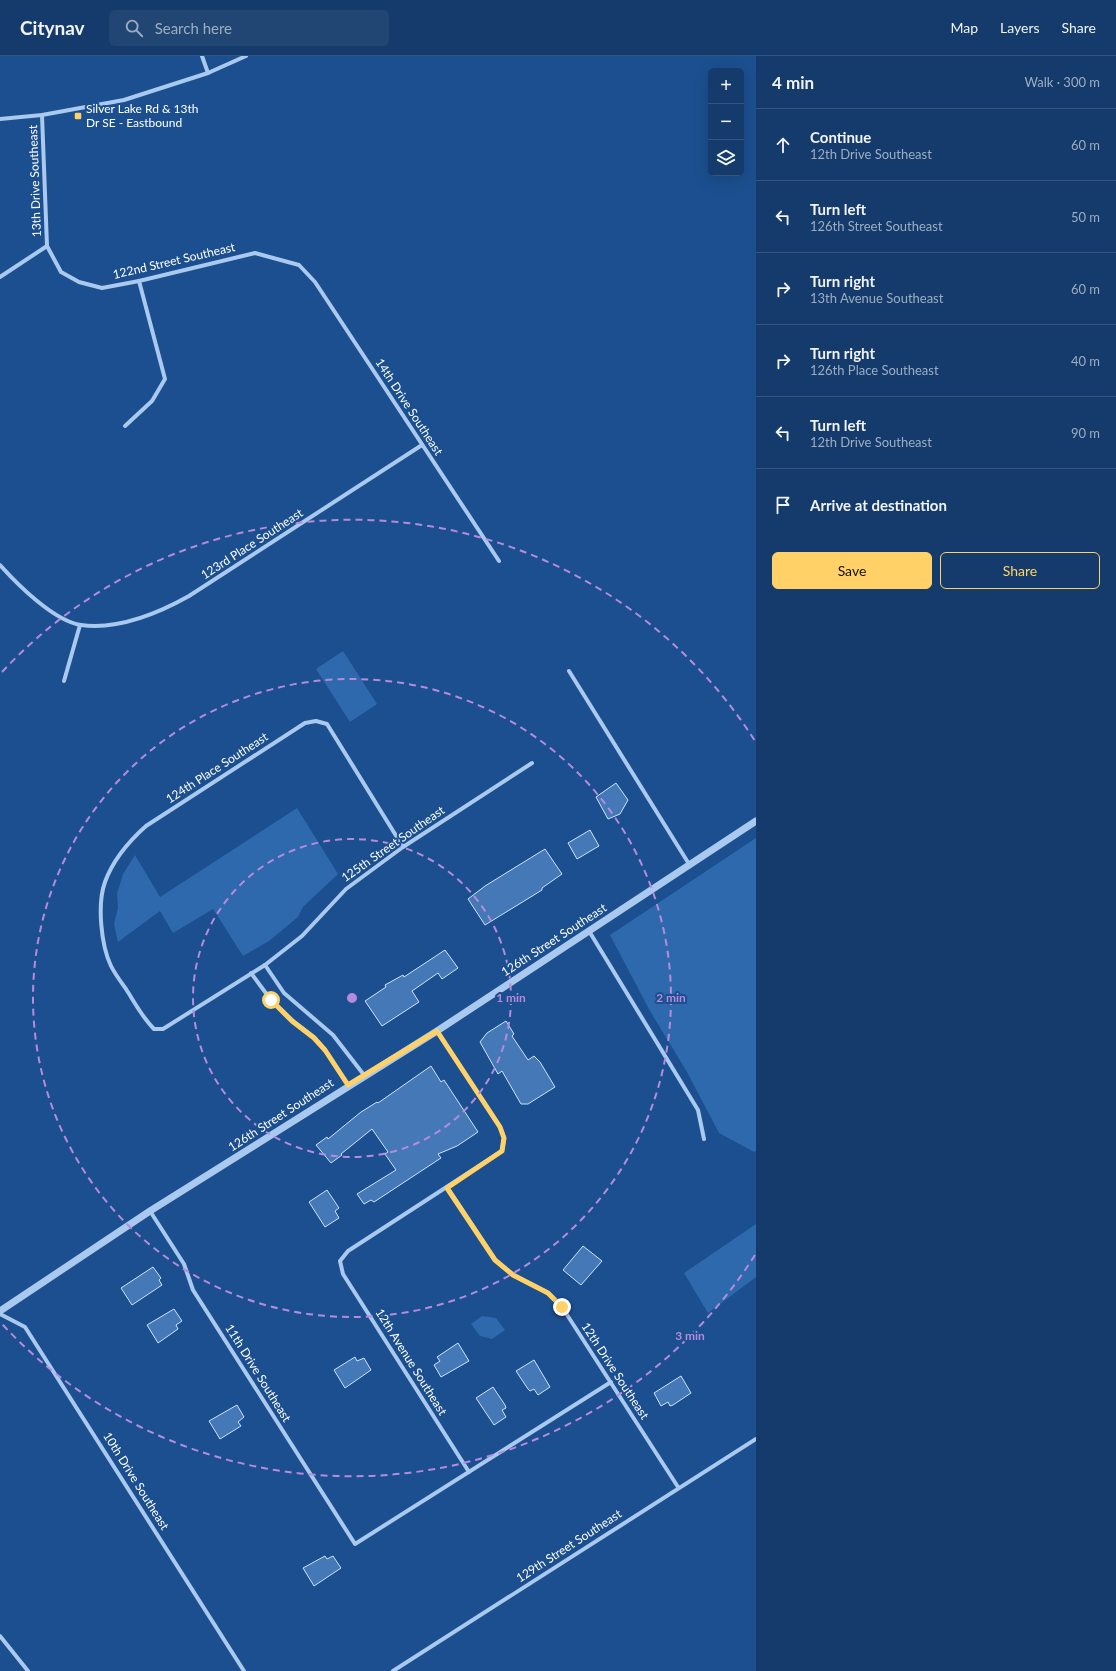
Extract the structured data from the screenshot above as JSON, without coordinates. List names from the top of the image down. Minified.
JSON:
{"streets":{"street":["13th Drive Southeast","122nd Street Southeast","14th Drive Southeast","123rd Place Southeast","124th Place Southeast","125th Street Southeast","126th Street Southeast","12th Avenue Southeast","12th Drive Southeast","11th Drive Southeast","10th Drive Southeast","129th Street Southeast"]},"crossings":[["13th Drive Southeast","122nd Street Southeast"],["122nd Street Southeast","14th Drive Southeast"],["14th Drive Southeast","123rd Place Southeast"],["124th Place Southeast","125th Street Southeast"],["126th Street Southeast","11th Drive Southeast"],["126th Street Southeast","10th Drive Southeast"],["12th Avenue Southeast","12th Drive Southeast"],["12th Avenue Southeast","11th Drive Southeast"],["12th Drive Southeast","129th Street Southeast"]],"places":{"transit":["Silver Lake Rd & 13th Dr SE - Eastbound"]},"page":{"header":"Citynav","search":"Search here","nav":["Map","Layers","Share"],"heading":["4 min","Walk · 300 m"],"map_buttons":["+","−"],"list":[["Continue","12th Drive Southeast","60 m"],["Turn left","126th Street Southeast","50 m"],["Turn right","13th Avenue Southeast","60 m"],["Turn right","126th Place Southeast","40 m"],["Turn left","12th Drive Southeast","90 m"],"Arrive at destination"],"buttons":["Save","Share"]},"rings":["1 min","2 min","3 min"]}
